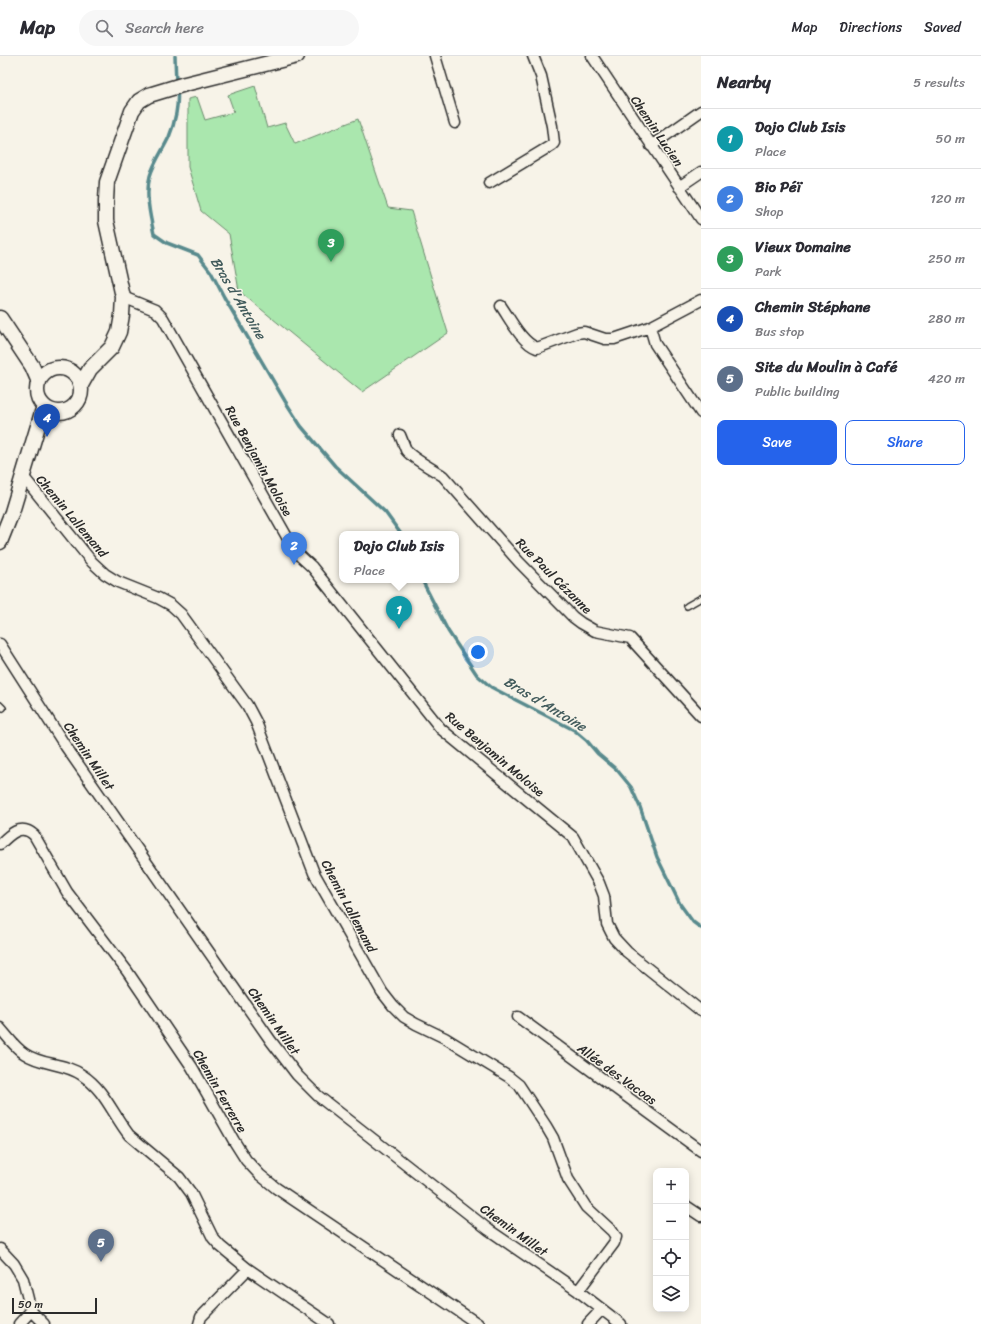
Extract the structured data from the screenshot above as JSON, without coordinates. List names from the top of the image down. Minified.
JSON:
{"streets":{"street":["Chemin Lucien","Rue Benjamin Moloise","Chemin Lallemand","Rue Paul Cézanne","Chemin Millet","Allée des Vacoas","Chemin Ferrerre"]},"crossings":[["Chemin Lallemand","Chemin Millet"]],"water":["Bras d'Antoine"],"scale_bar":"50 m","page":{"header":"Map","search":"Search here","nav":["Map","Directions","Saved"],"heading":["Nearby","5 results"],"list":[{"mark":"1","name":"Dojo Club Isis","note":"Place","value":"50 m"},{"mark":"2","name":"Bio Péï","note":"Shop","value":"120 m"},{"mark":"3","name":"Vieux Domaine","note":"Park","value":"250 m"},{"mark":"4","name":"Chemin Stéphane","note":"Bus stop","value":"280 m"},{"mark":"5","name":"Site du Moulin à Café","note":"Public building","value":"420 m"}],"pins":["3","4","2","1","5"],"buttons":["Save","Share"],"popup":["Dojo Club Isis","Place"],"map_buttons":["+","−"],"scale":"50 m"}}
